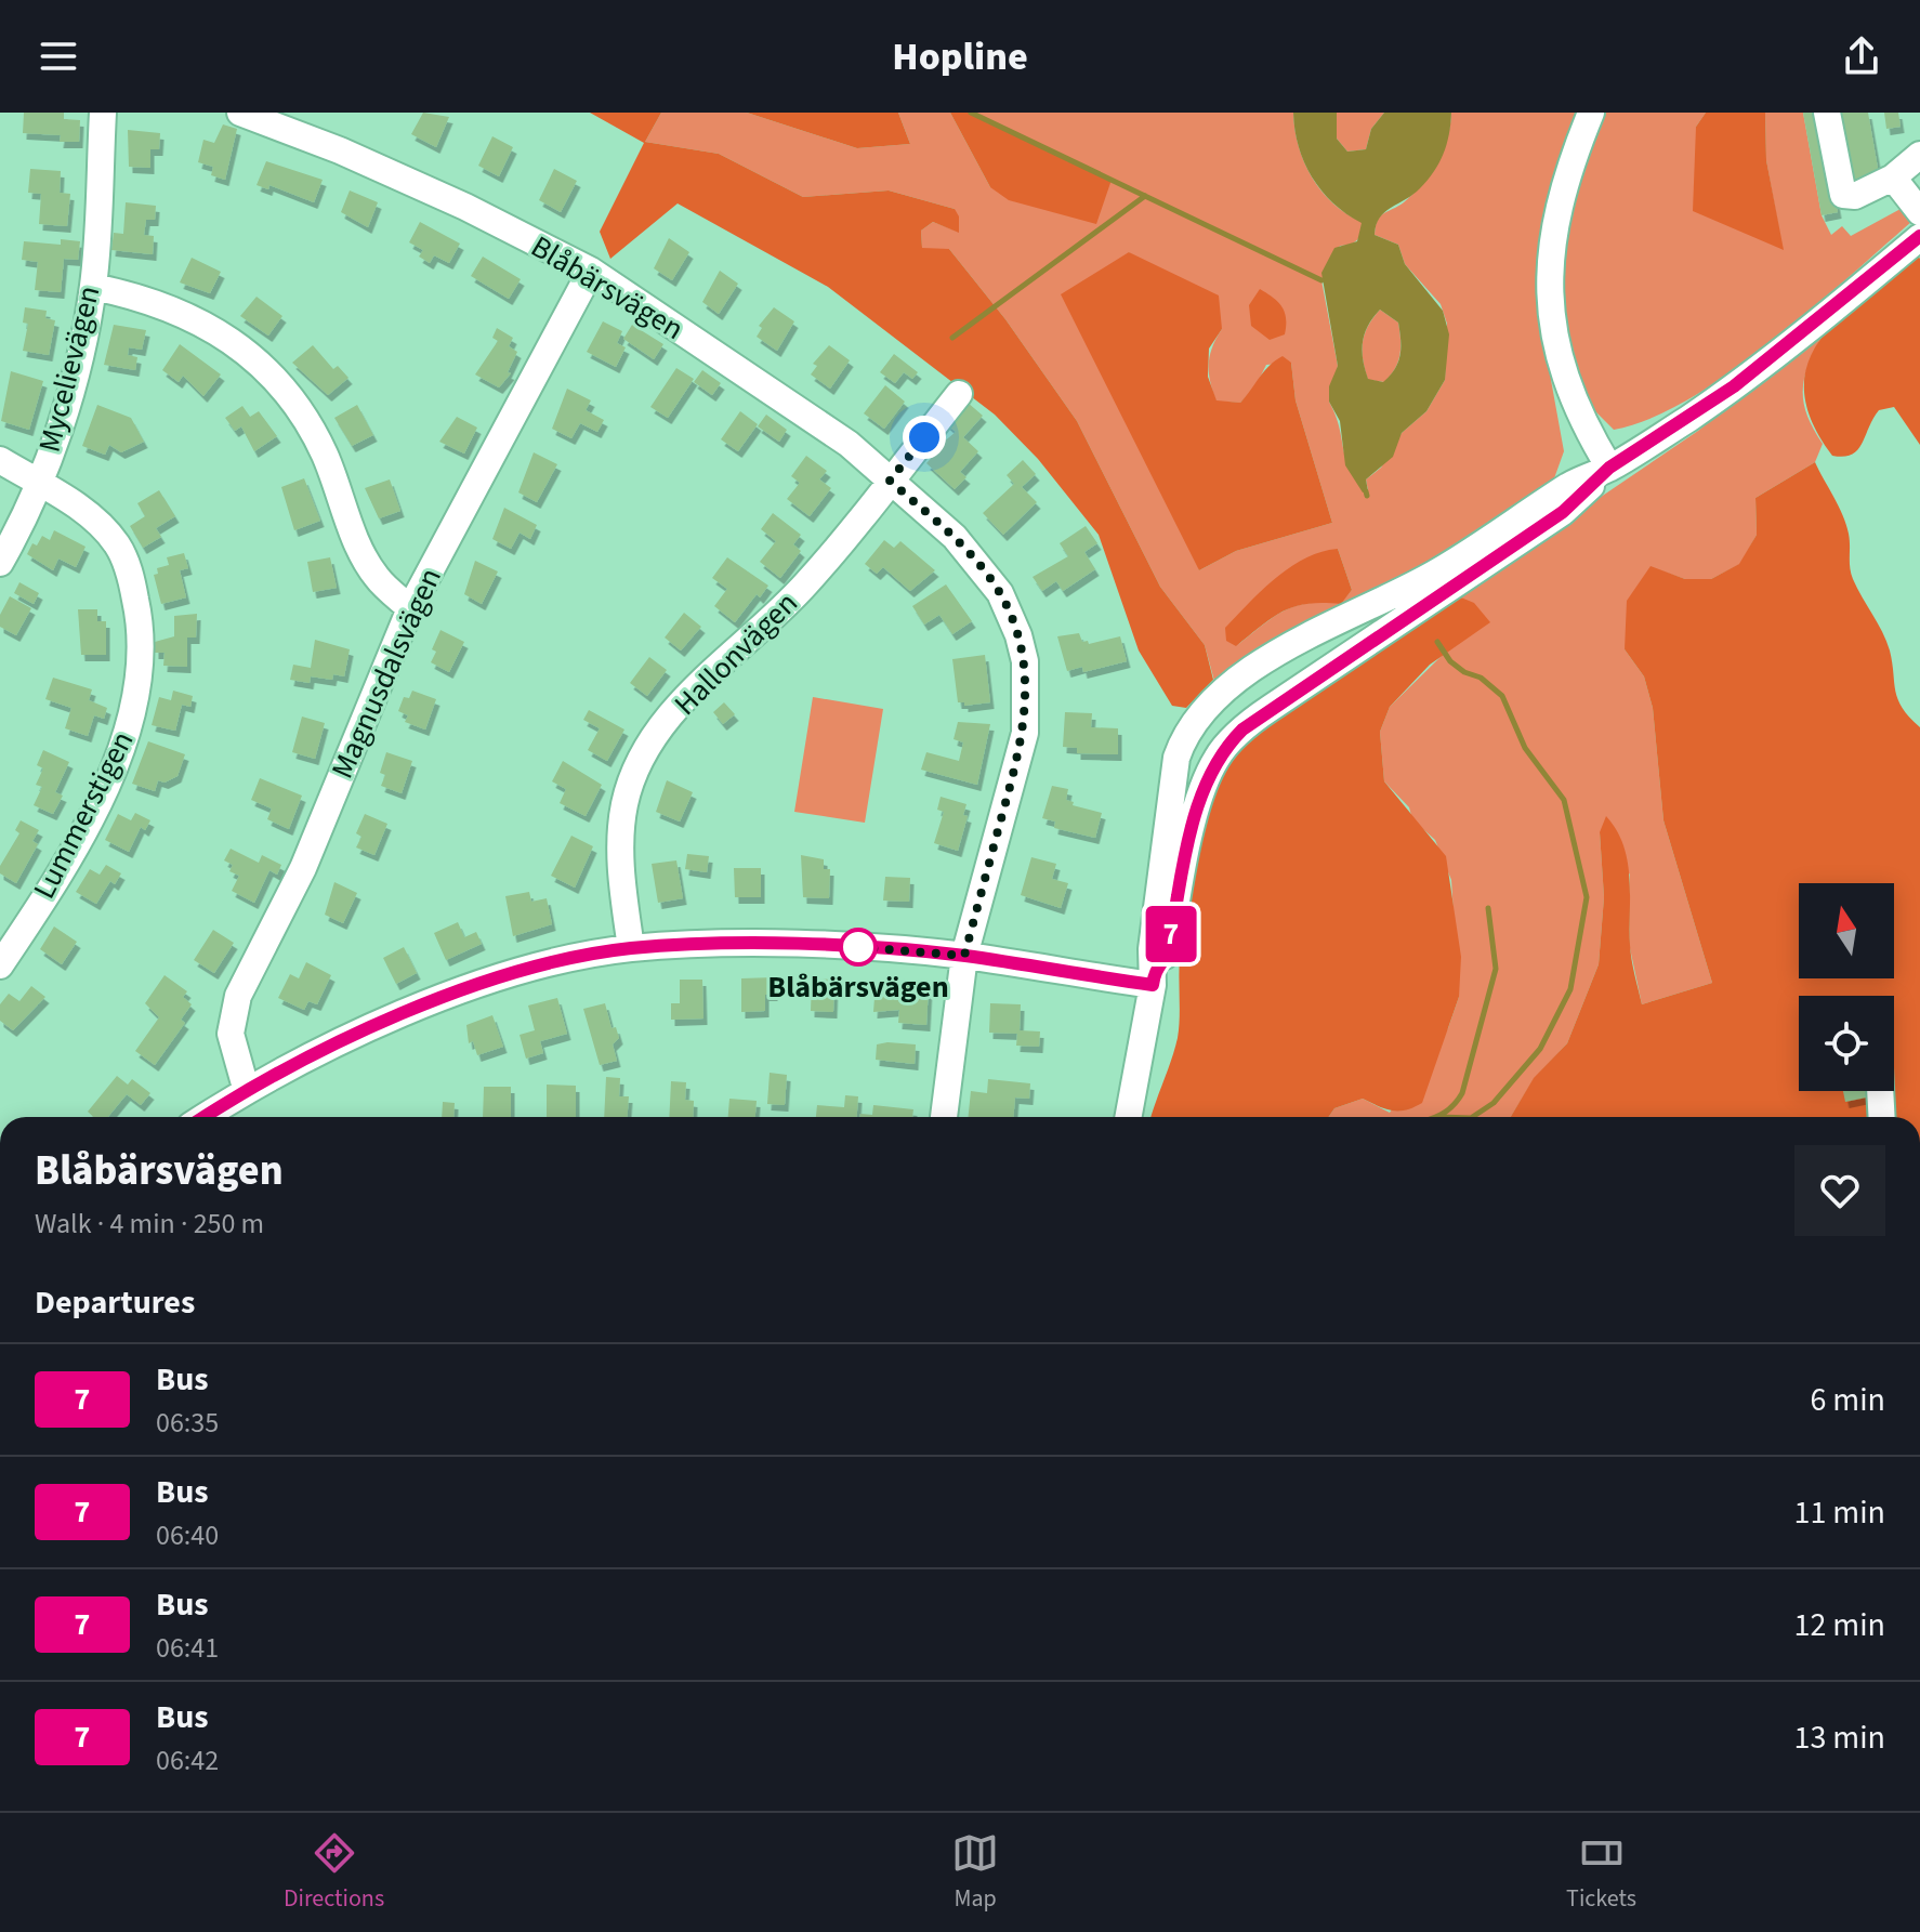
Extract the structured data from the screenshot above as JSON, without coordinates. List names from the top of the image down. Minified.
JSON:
{"streets":{"street":["Blåbärsvägen","Mycelievägen","Hallonvägen","Magnusdalsvägen","Lummerstigen"]},"crossings":[["Blåbärsvägen","Hallonvägen"],["Blåbärsvägen","Magnusdalsvägen"],["Mycelievägen","Lummerstigen"]],"places":["Blåbärsvägen"],"lines":["bus line 7"],"north":"top","page":{"header":"Hopline","on_map":"7","heading":[["Blåbärsvägen","Walk · 4 min · 250 m"],"Departures"],"list":[{"mark":"7","name":"Bus","note":"06:35","value":"6 min"},{"mark":"7","name":"Bus","note":"06:40","value":"11 min"},{"mark":"7","name":"Bus","note":"06:41","value":"12 min"},{"mark":"7","name":"Bus","note":"06:42","value":"13 min"}],"tabs":["Directions","Map","Tickets"]}}
